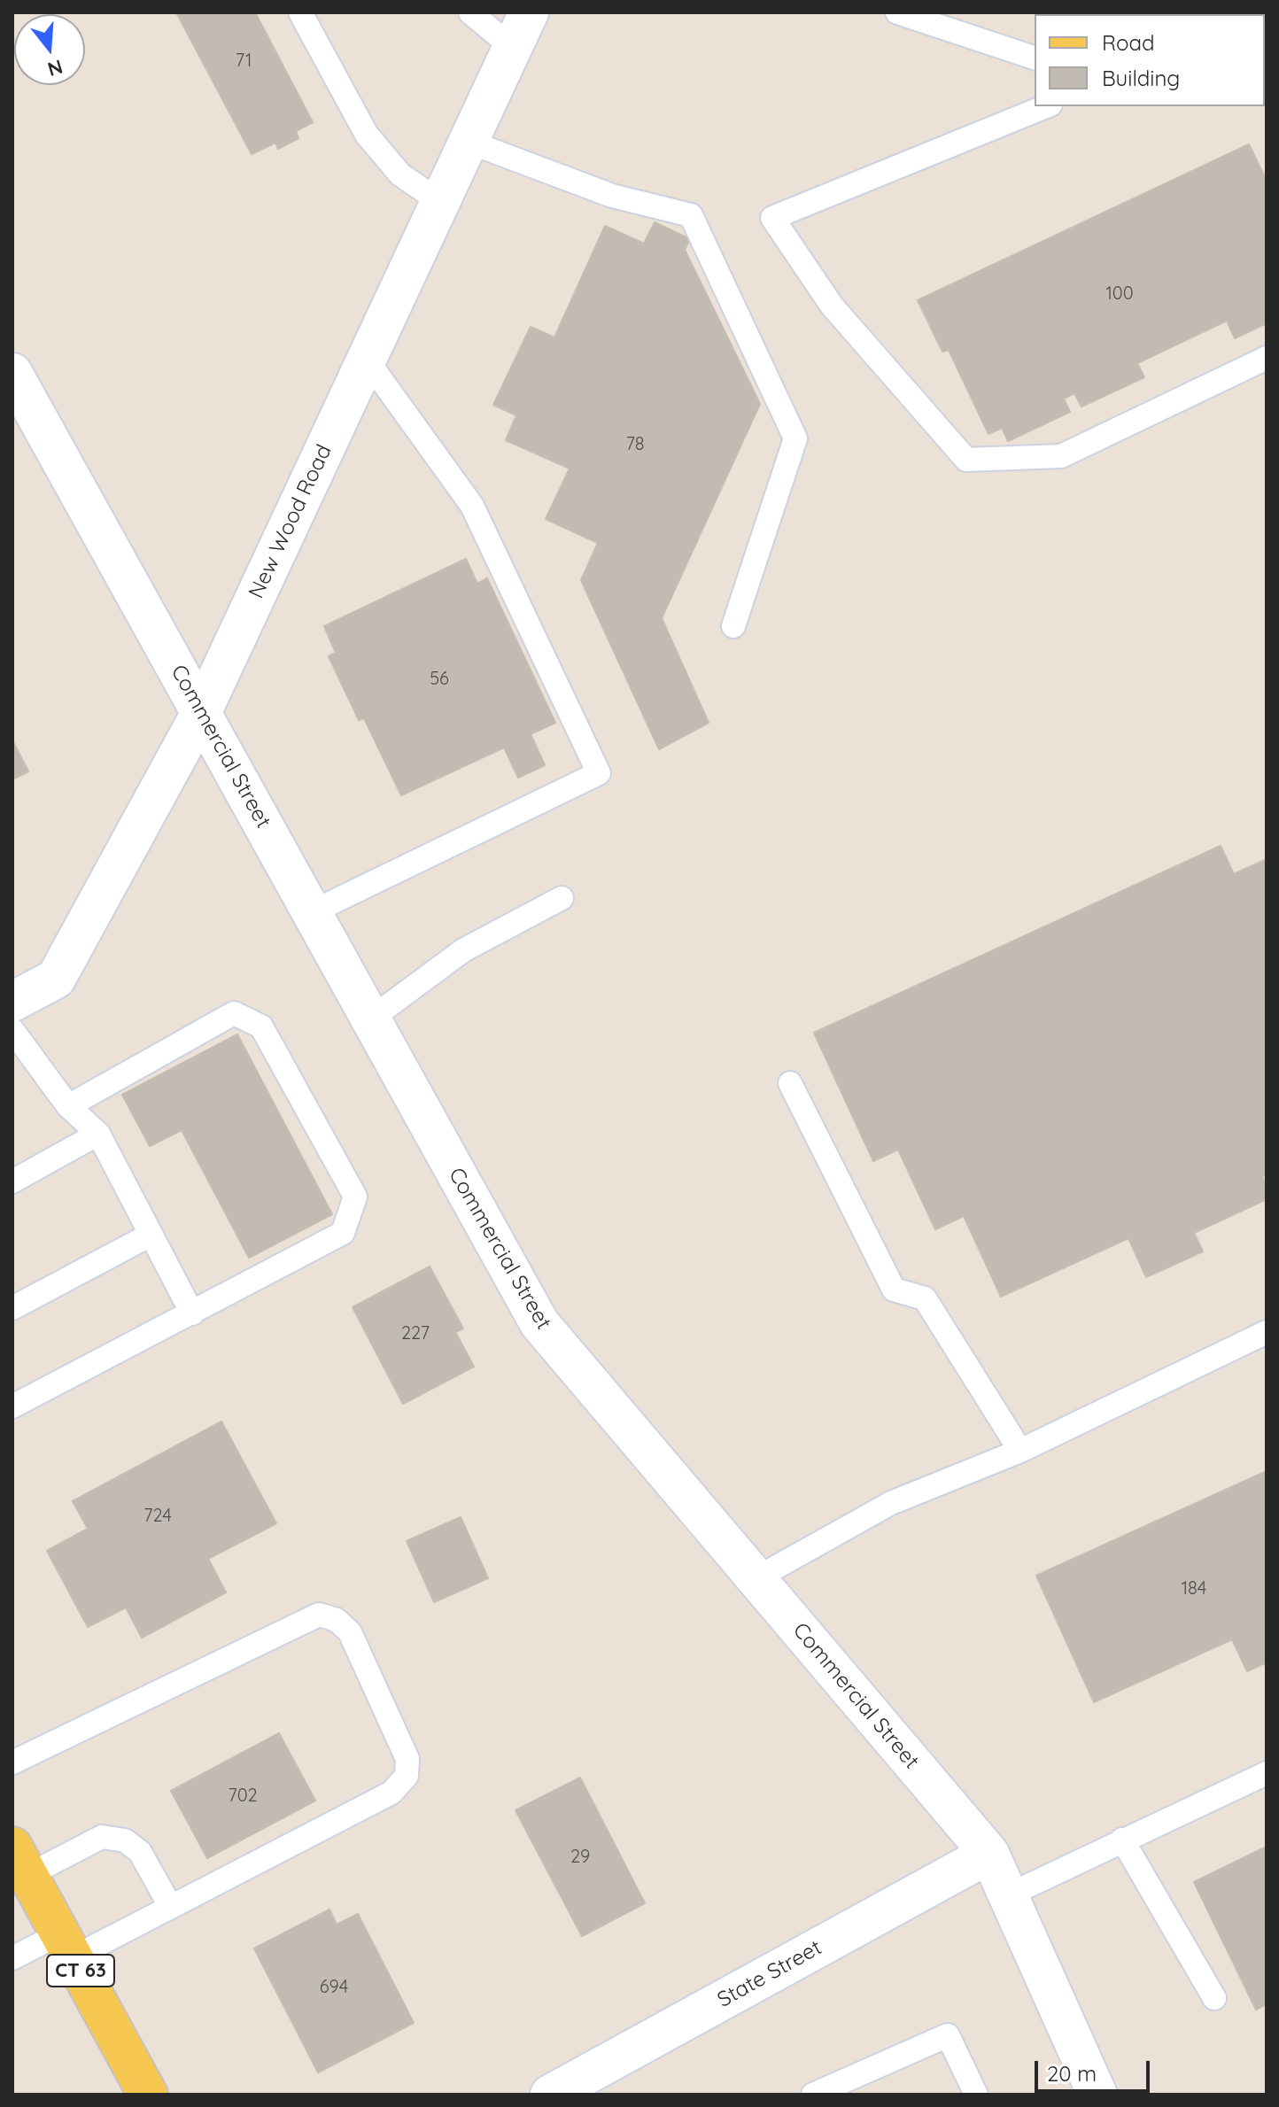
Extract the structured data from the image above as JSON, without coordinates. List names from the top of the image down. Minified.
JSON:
{"streets":{"main road":["CT 63"],"street":["New Wood Road","Commercial Street","State Street"]},"crossings":[["New Wood Road","Commercial Street"],["Commercial Street","State Street"]],"house_numbers":["71","100","78","56","227","724","184","702","29","694"],"legend":["Road","Building"],"scale_bar":"20 m","north":"bottom"}
